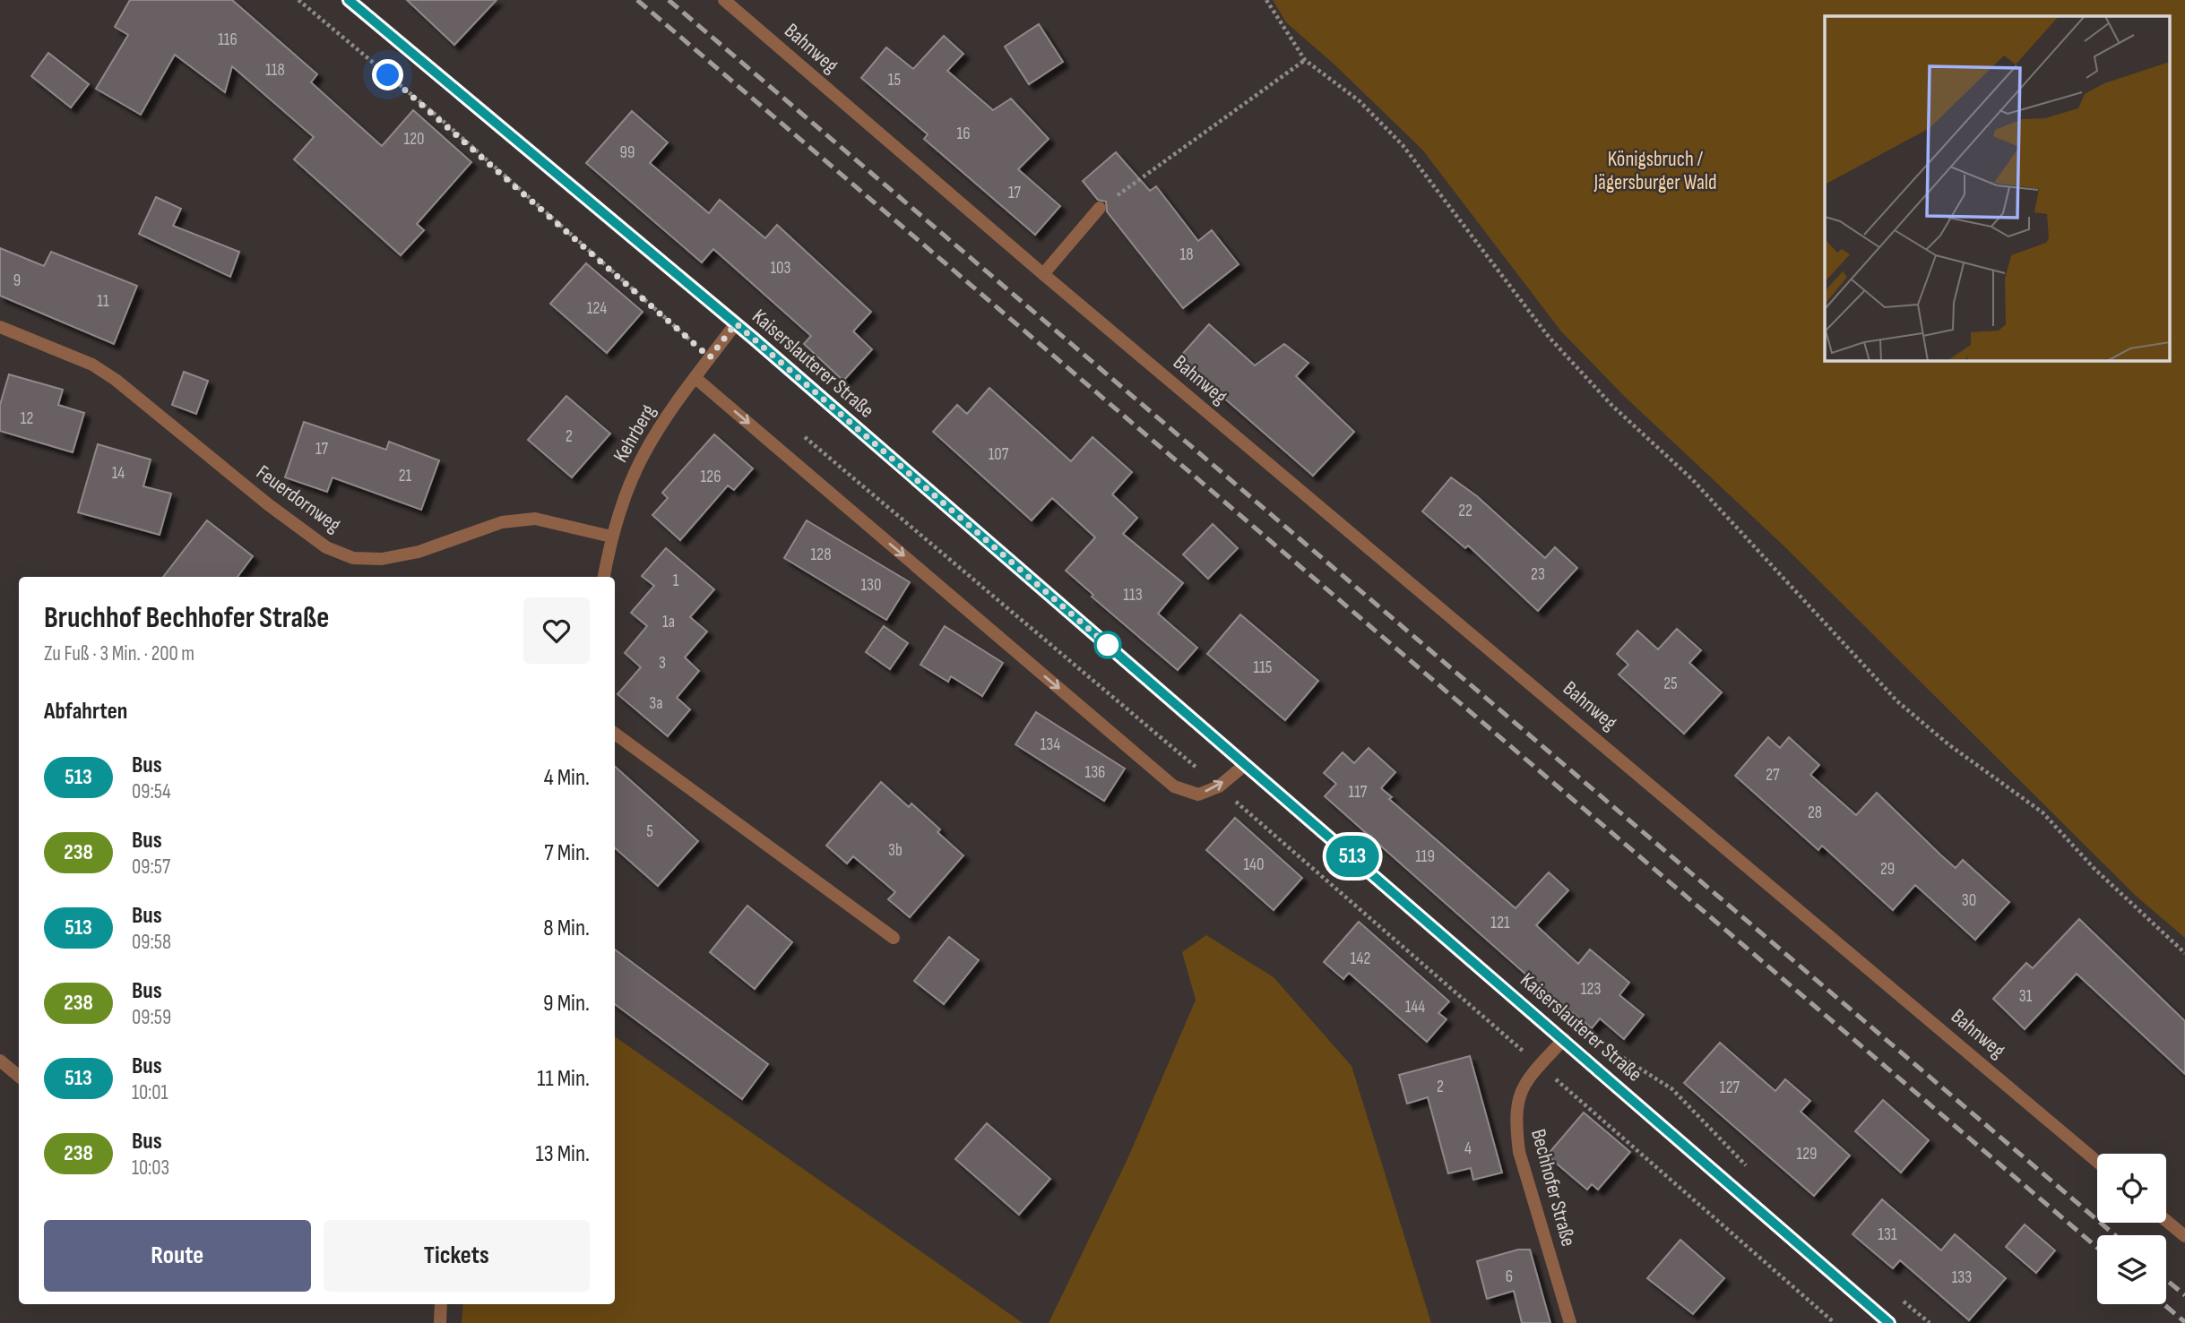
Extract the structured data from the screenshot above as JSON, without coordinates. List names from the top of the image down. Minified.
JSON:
{"streets":{"main road":["Kaiserslauterer Straße"],"street":["Bahnweg","Kehrberg","Feuerdornweg","Bechhofer Straße"]},"crossings":[["Kaiserslauterer Straße","Kehrberg"],["Kaiserslauterer Straße","Bechhofer Straße"],["Kehrberg","Feuerdornweg"]],"parks":["Königsbruch / Jägersburger Wald"],"lines":["bus line 513"],"house_numbers":["116","118","15","16","120","99","17","18","103","9","11","124","12","2","17","107","14","21","126","22","128","23","1","130","113","1a","3","115","25","3a","134","136","27","117","28","5","3b","119","140","29","30","121","142","123","31","144","2","127","4","129","131","6","133"],"page":{"on_map":"513","heading":[["Bruchhof Bechhofer Straße","Zu Fuß · 3 Min. · 200 m"],"Abfahrten"],"list":[{"mark":"513","name":"Bus","note":"09:54","value":"4 Min."},{"mark":"238","name":"Bus","note":"09:57","value":"7 Min."},{"mark":"513","name":"Bus","note":"09:58","value":"8 Min."},{"mark":"238","name":"Bus","note":"09:59","value":"9 Min."},{"mark":"513","name":"Bus","note":"10:01","value":"11 Min."},{"mark":"238","name":"Bus","note":"10:03","value":"13 Min."}],"buttons":["Route","Tickets"]}}
